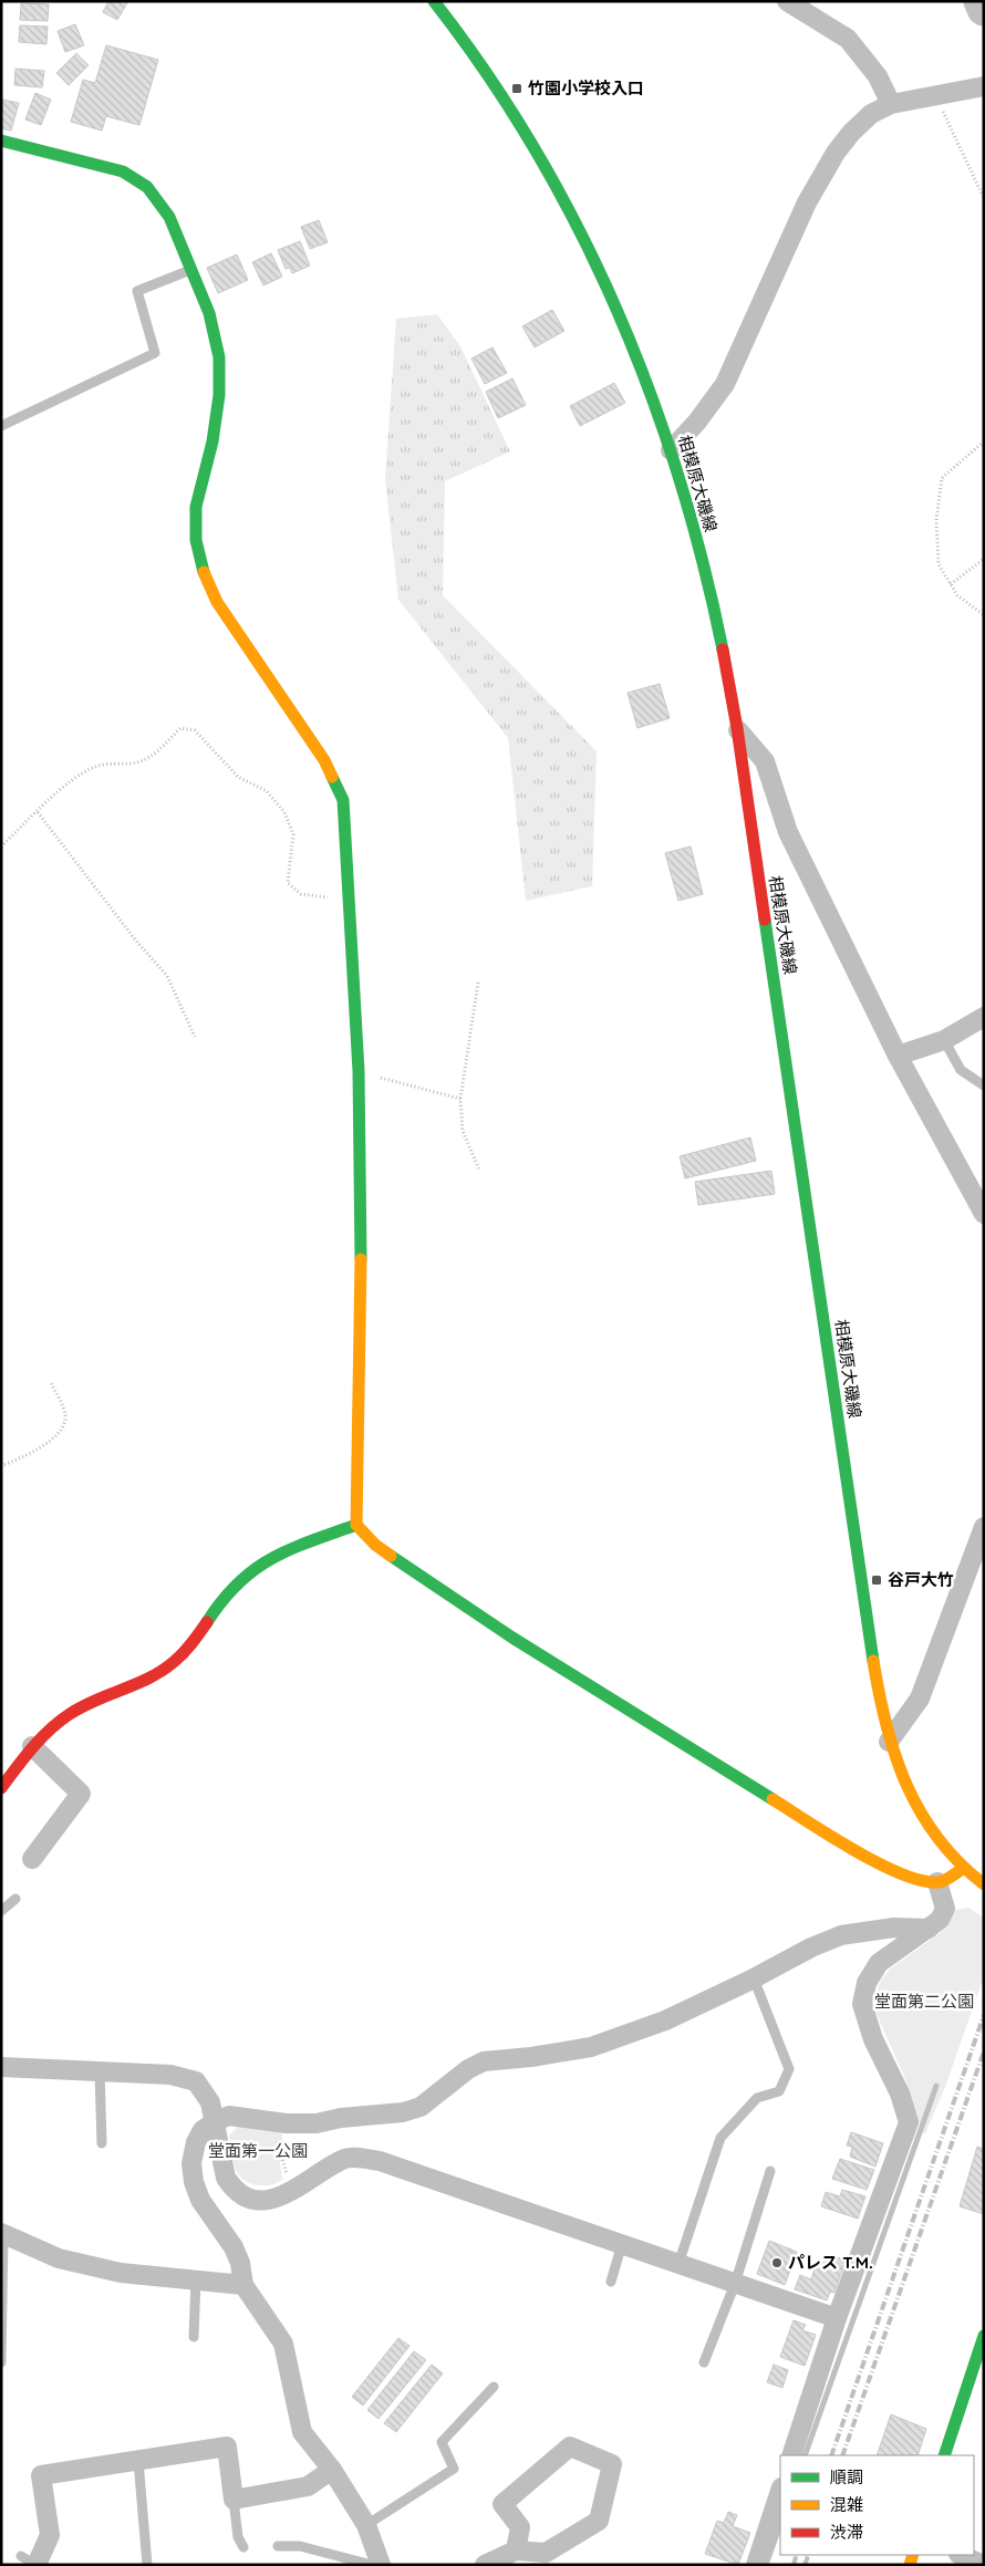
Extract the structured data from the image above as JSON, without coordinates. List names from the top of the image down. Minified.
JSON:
{"streets":{"street":["相模原大磯線"]},"parks":["堂面第二公園","堂面第一公園"],"places":{"transit":["竹園小学校入口","谷戸大竹"],"other":["パレス T.M."]},"legend":["順調","混雑","渋滞"]}
